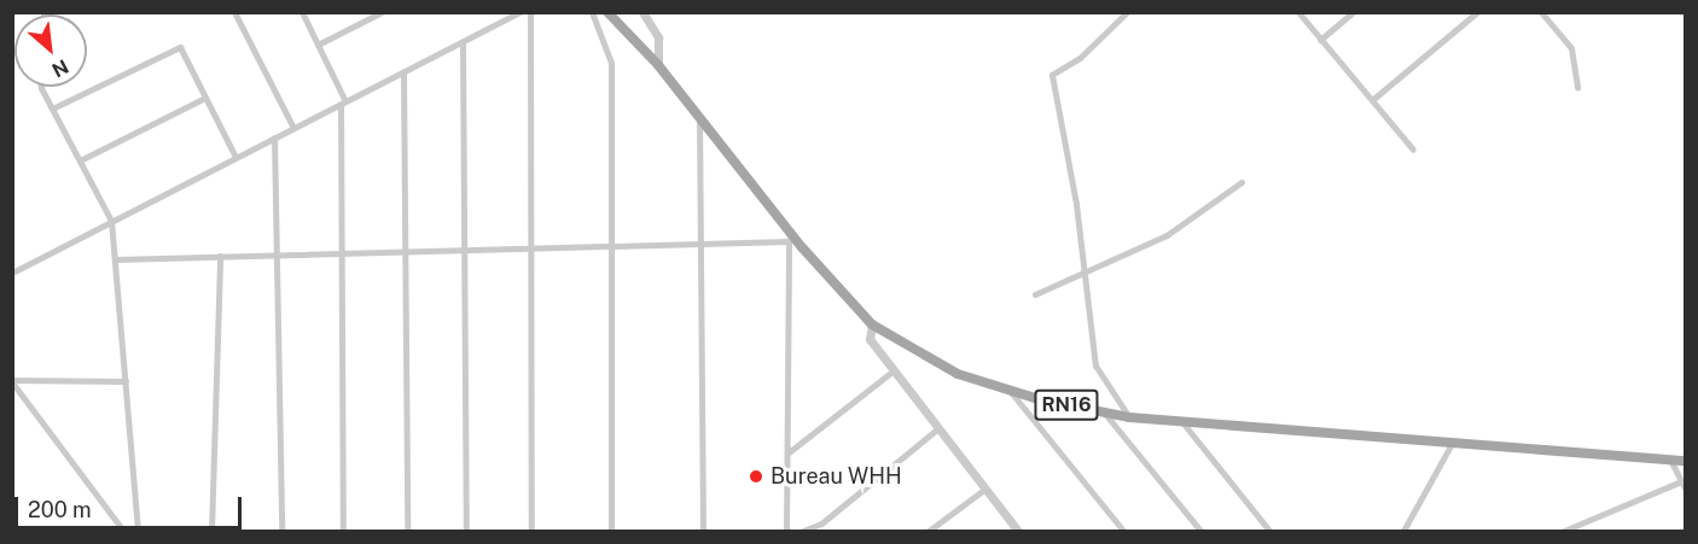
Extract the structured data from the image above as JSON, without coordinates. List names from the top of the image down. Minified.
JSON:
{"streets":{"main road":["RN16"]},"places":["Bureau WHH"],"scale_bar":"200 m","north":"bottom right"}
